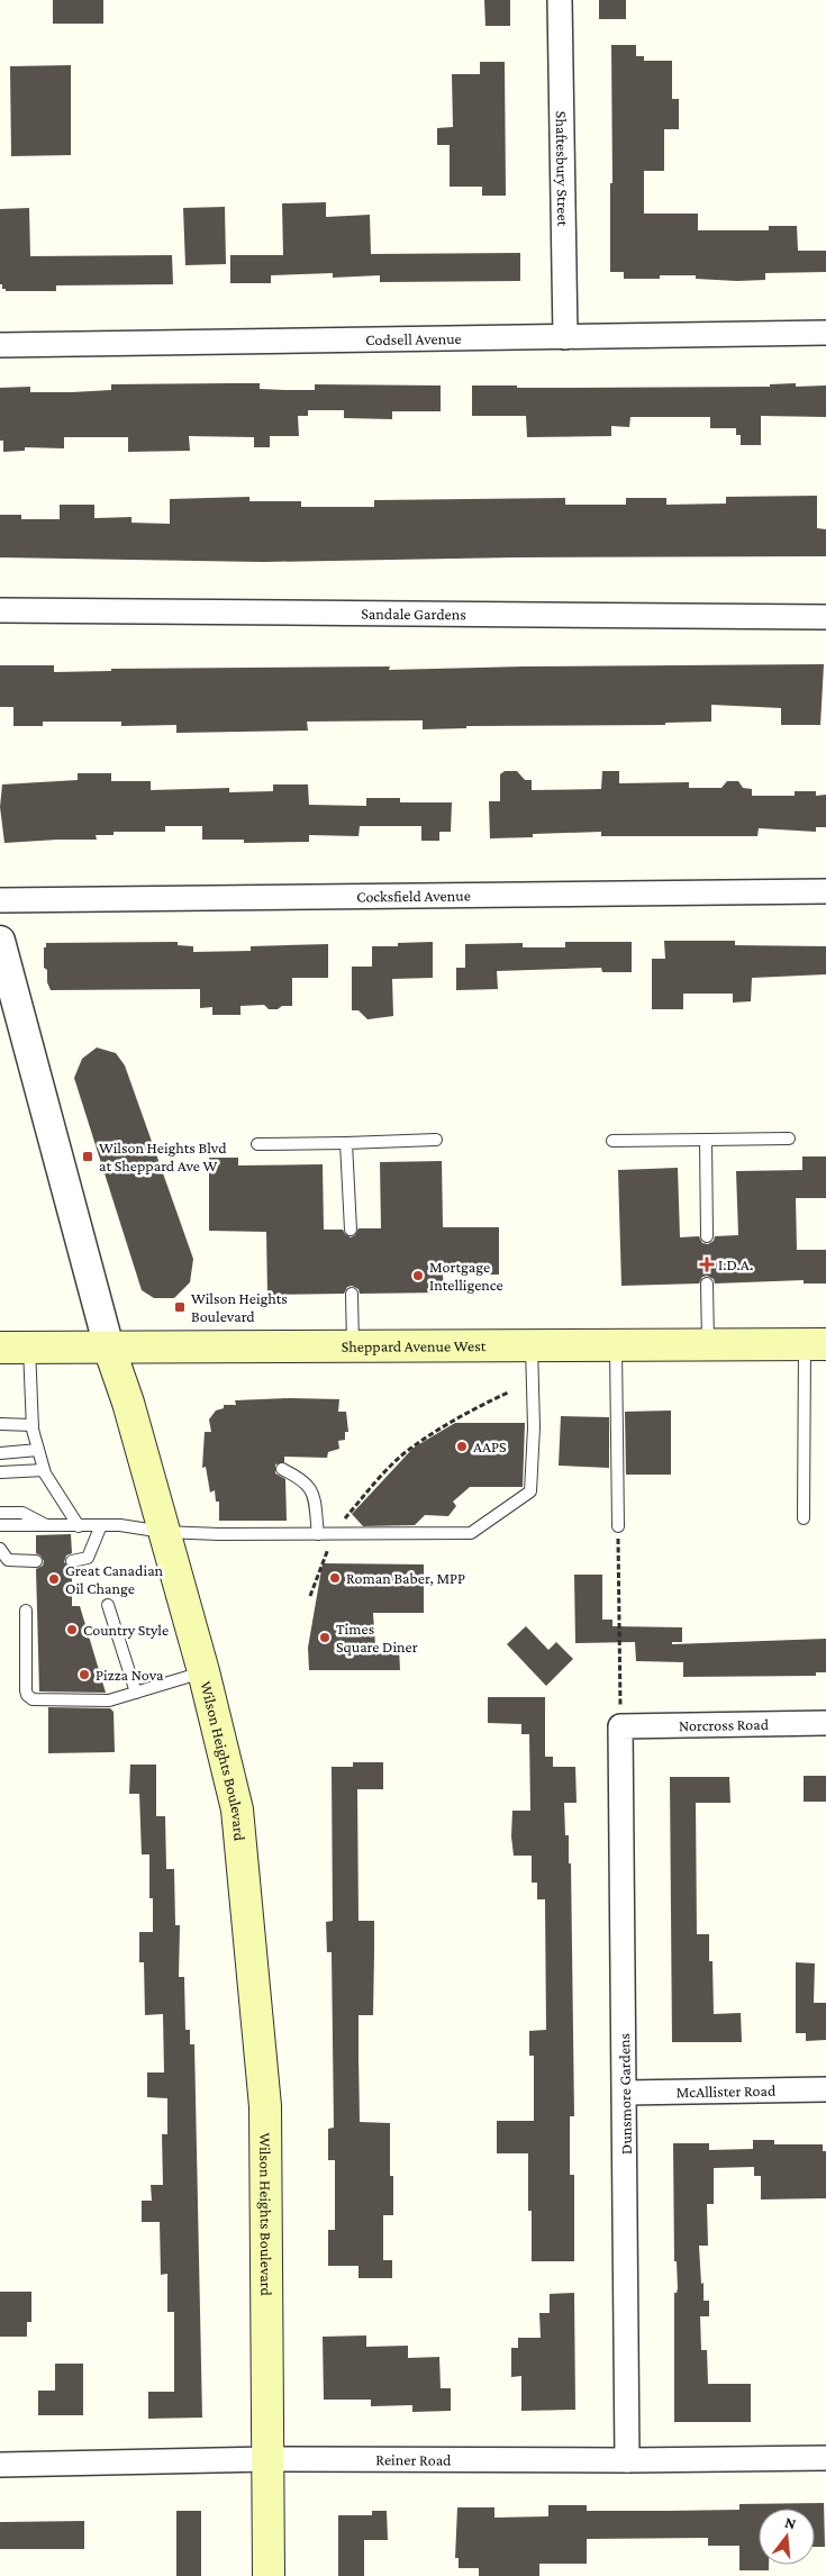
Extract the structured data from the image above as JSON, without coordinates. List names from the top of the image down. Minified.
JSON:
{"streets":{"main road":["Sheppard Avenue West","Wilson Heights Boulevard"],"street":["Shaftesbury Street","Codsell Avenue","Sandale Gardens","Cocksfield Avenue","Norcross Road","McAllister Road","Dunsmore Gardens","Reiner Road"]},"crossings":[["Shaftesbury Street","Codsell Avenue"],["Sheppard Avenue West","Wilson Heights Boulevard"],["Norcross Road","Dunsmore Gardens"],["Wilson Heights Boulevard","Reiner Road"],["McAllister Road","Dunsmore Gardens"],["Dunsmore Gardens","Reiner Road"]],"places":{"transit":["Wilson Heights Blvd at Sheppard Ave W","Wilson Heights Boulevard"],"health":["I.D.A."],"other":["Mortgage Intelligence","AAPS","Roman Baber, MPP","Great Canadian Oil Change","Country Style","Times Square Diner","Pizza Nova"]},"north":"top"}
